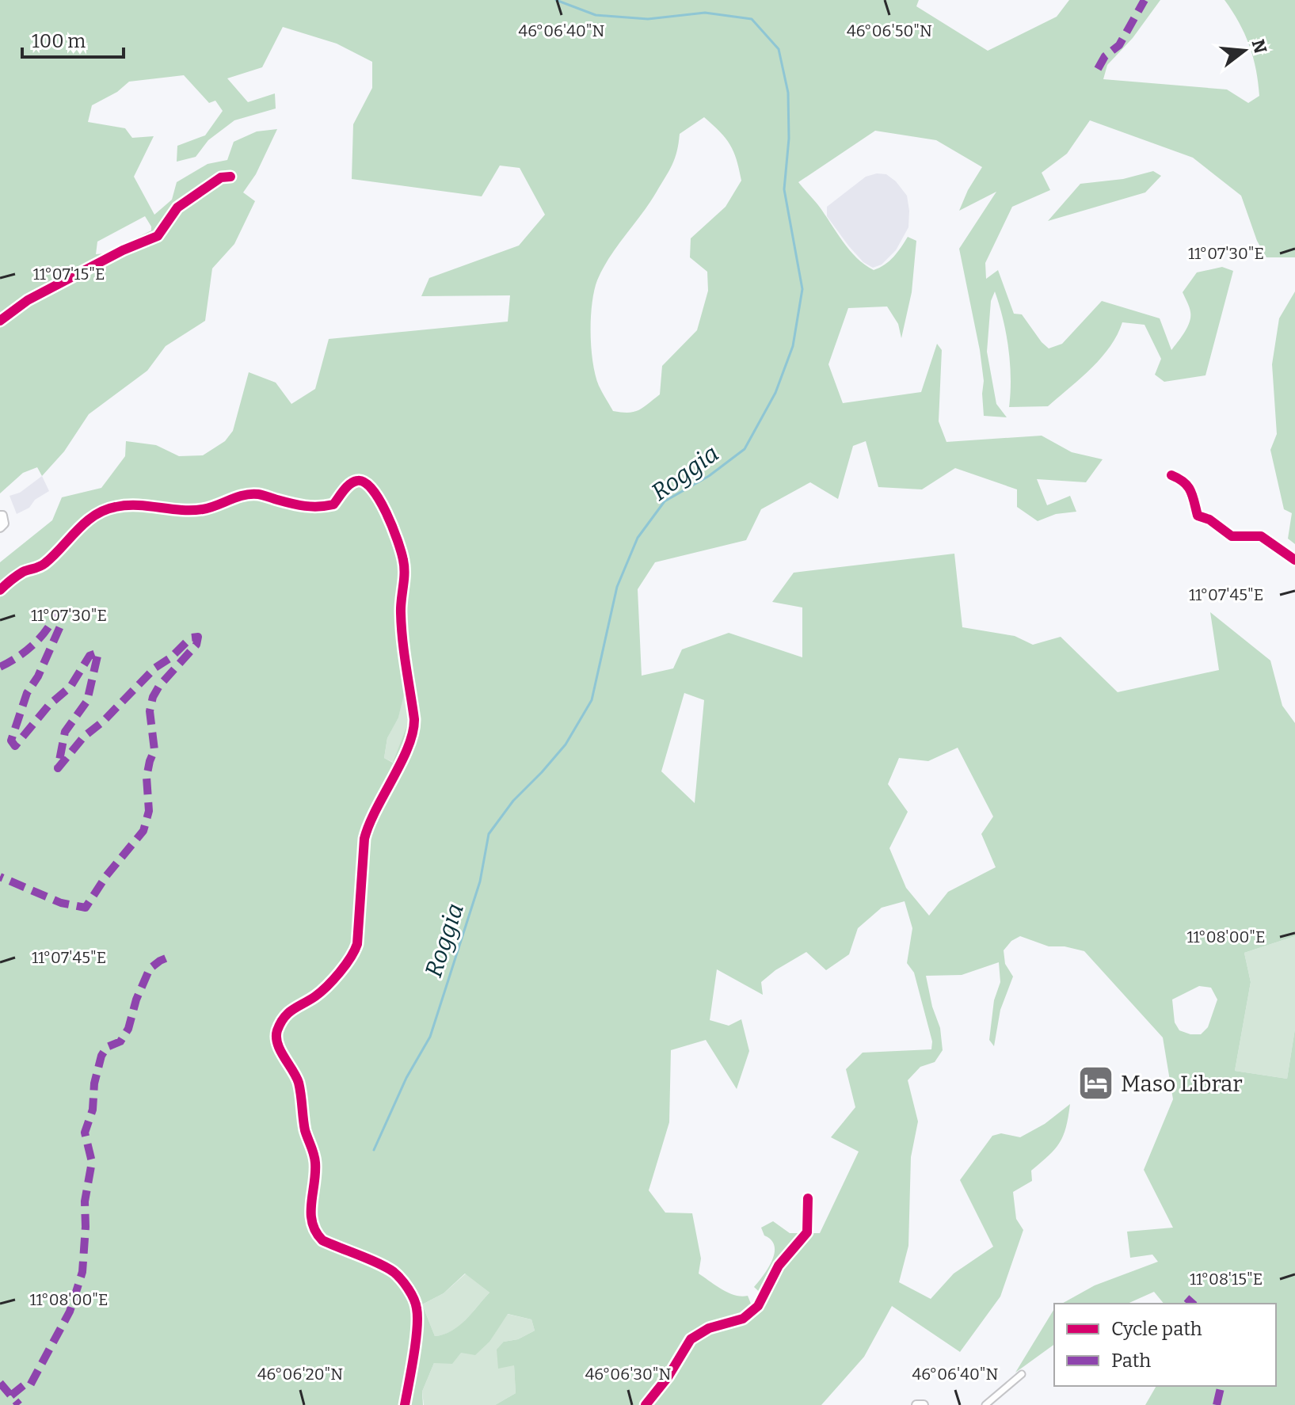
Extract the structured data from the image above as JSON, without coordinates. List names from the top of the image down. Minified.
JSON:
{"water":["Roggia"],"places":{"hotel":["Maso Librar"]},"legend":["Cycle path","Path"],"scale_bar":"100 m","north":"right","coordinates":["46°06'40\"N","46°06'50\"N","11°07'30\"E","11°07'15\"E","11°07'45\"E","11°08'00\"E","11°08'15\"E","46°06'20\"N","46°06'30\"N"]}
